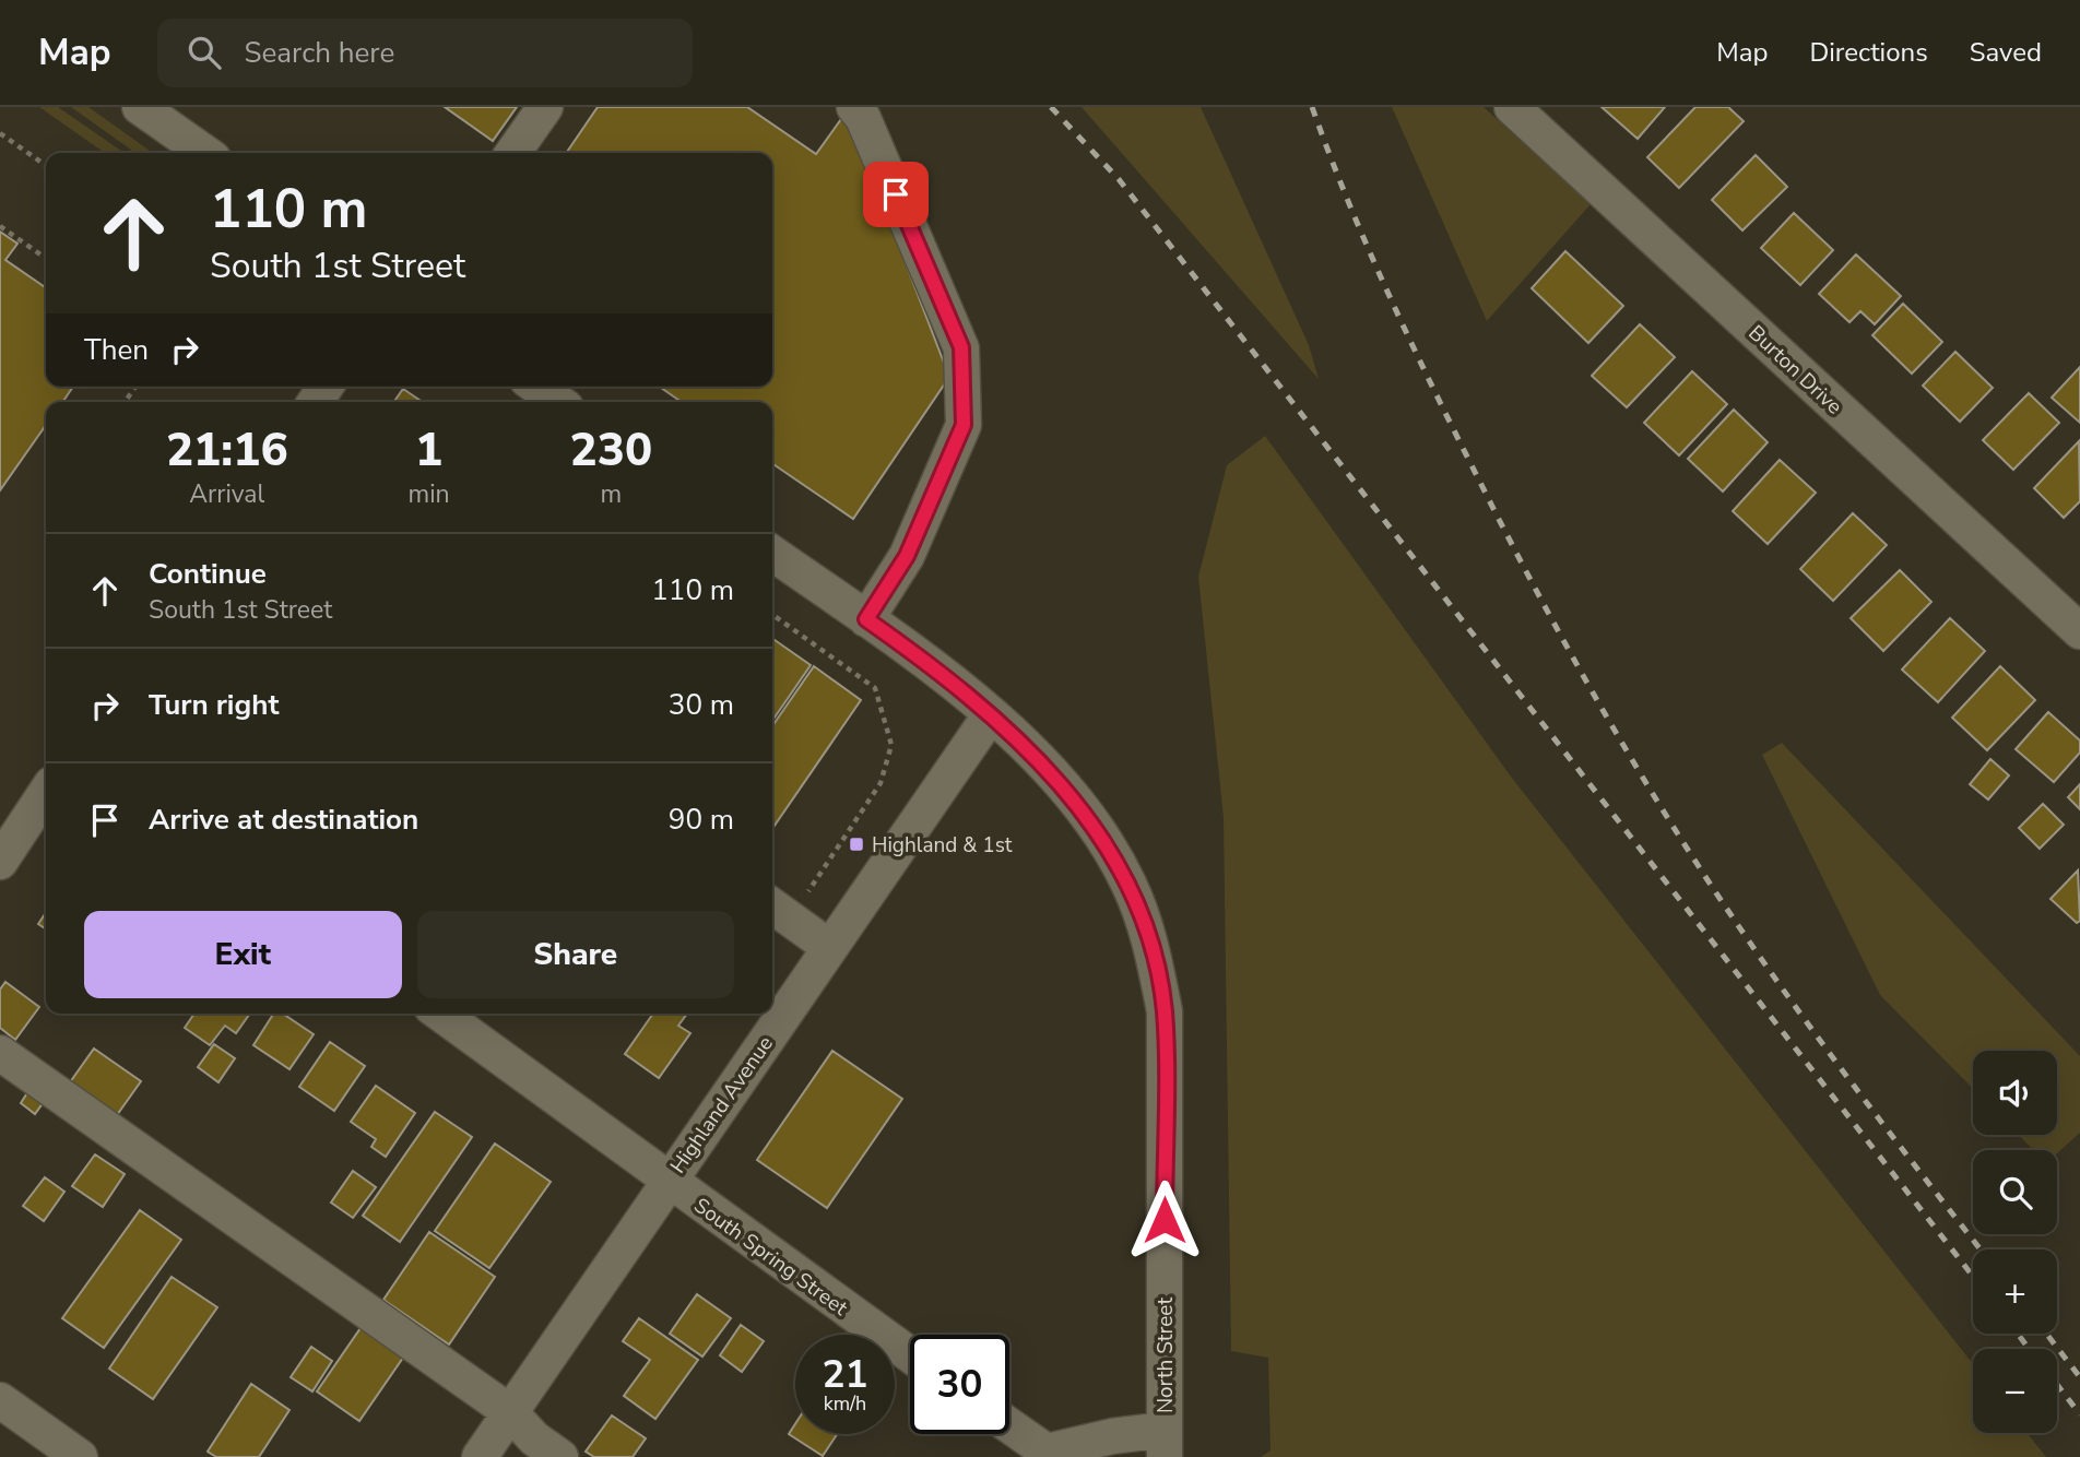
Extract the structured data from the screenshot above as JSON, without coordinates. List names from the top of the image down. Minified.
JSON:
{"streets":{"street":["Burton Drive","Highland Avenue","South Spring Street","North Street"]},"crossings":[["Highland Avenue","South Spring Street"],["Highland Avenue","North Street"]],"places":{"transit":["Highland & 1st"]},"page":{"header":"Map","search":"Search here","nav":["Map","Directions","Saved"],"turn":["110 m","South 1st Street"],"then":"Then","eta":["21:16","Arrival","1","min","230","m"],"list":[{"name":"Continue","note":"South 1st Street","value":"110 m"},{"name":"Turn right","value":"30 m"},{"name":"Arrive at destination","value":"90 m"}],"buttons":["Exit","Share"],"map_buttons":["+","−"],"speed":"21 km/h","limit":"30"}}
